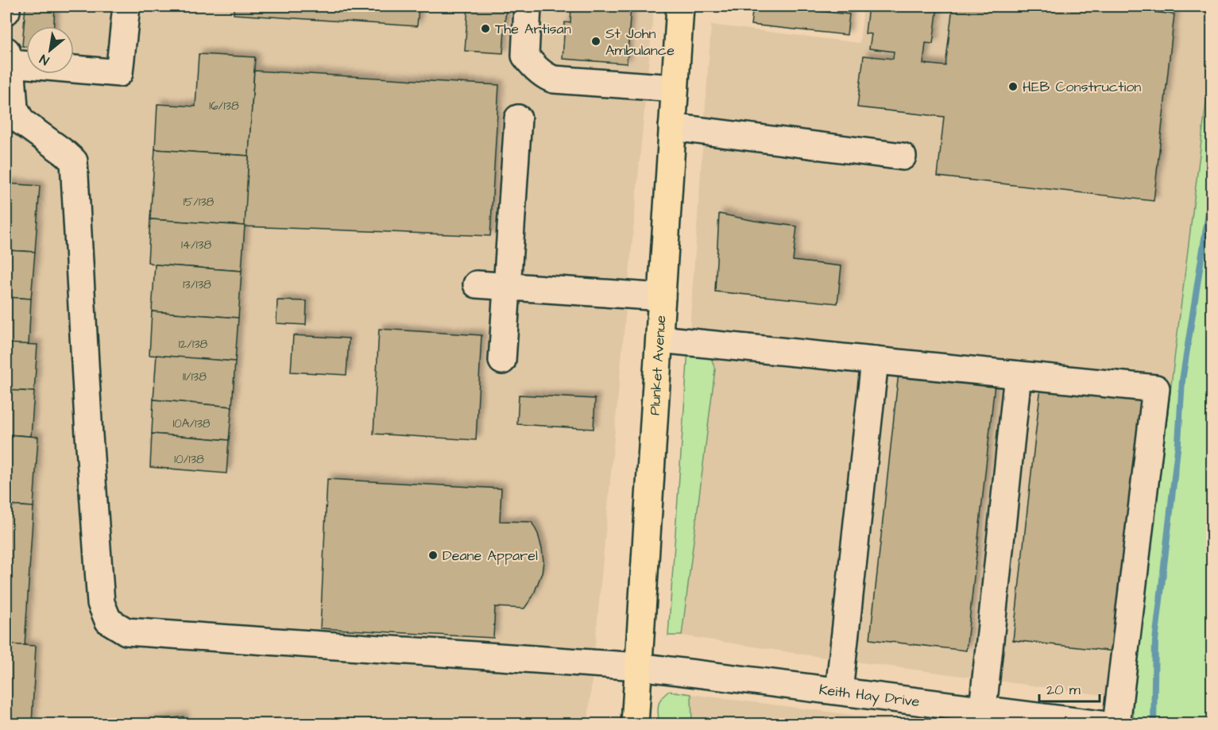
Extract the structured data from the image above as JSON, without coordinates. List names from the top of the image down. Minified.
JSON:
{"streets":{"main road":["Plunket Avenue"],"street":["Keith Hay Drive"]},"crossings":[["Plunket Avenue","Keith Hay Drive"]],"places":["The Artisan","St John Ambulance","HEB Construction","Deane Apparel"],"house_numbers":["16/138","15/138","14/138","13/138","12/138","11/138","10A/138","10/138"],"scale_bar":"20 m","north":"bottom left"}
